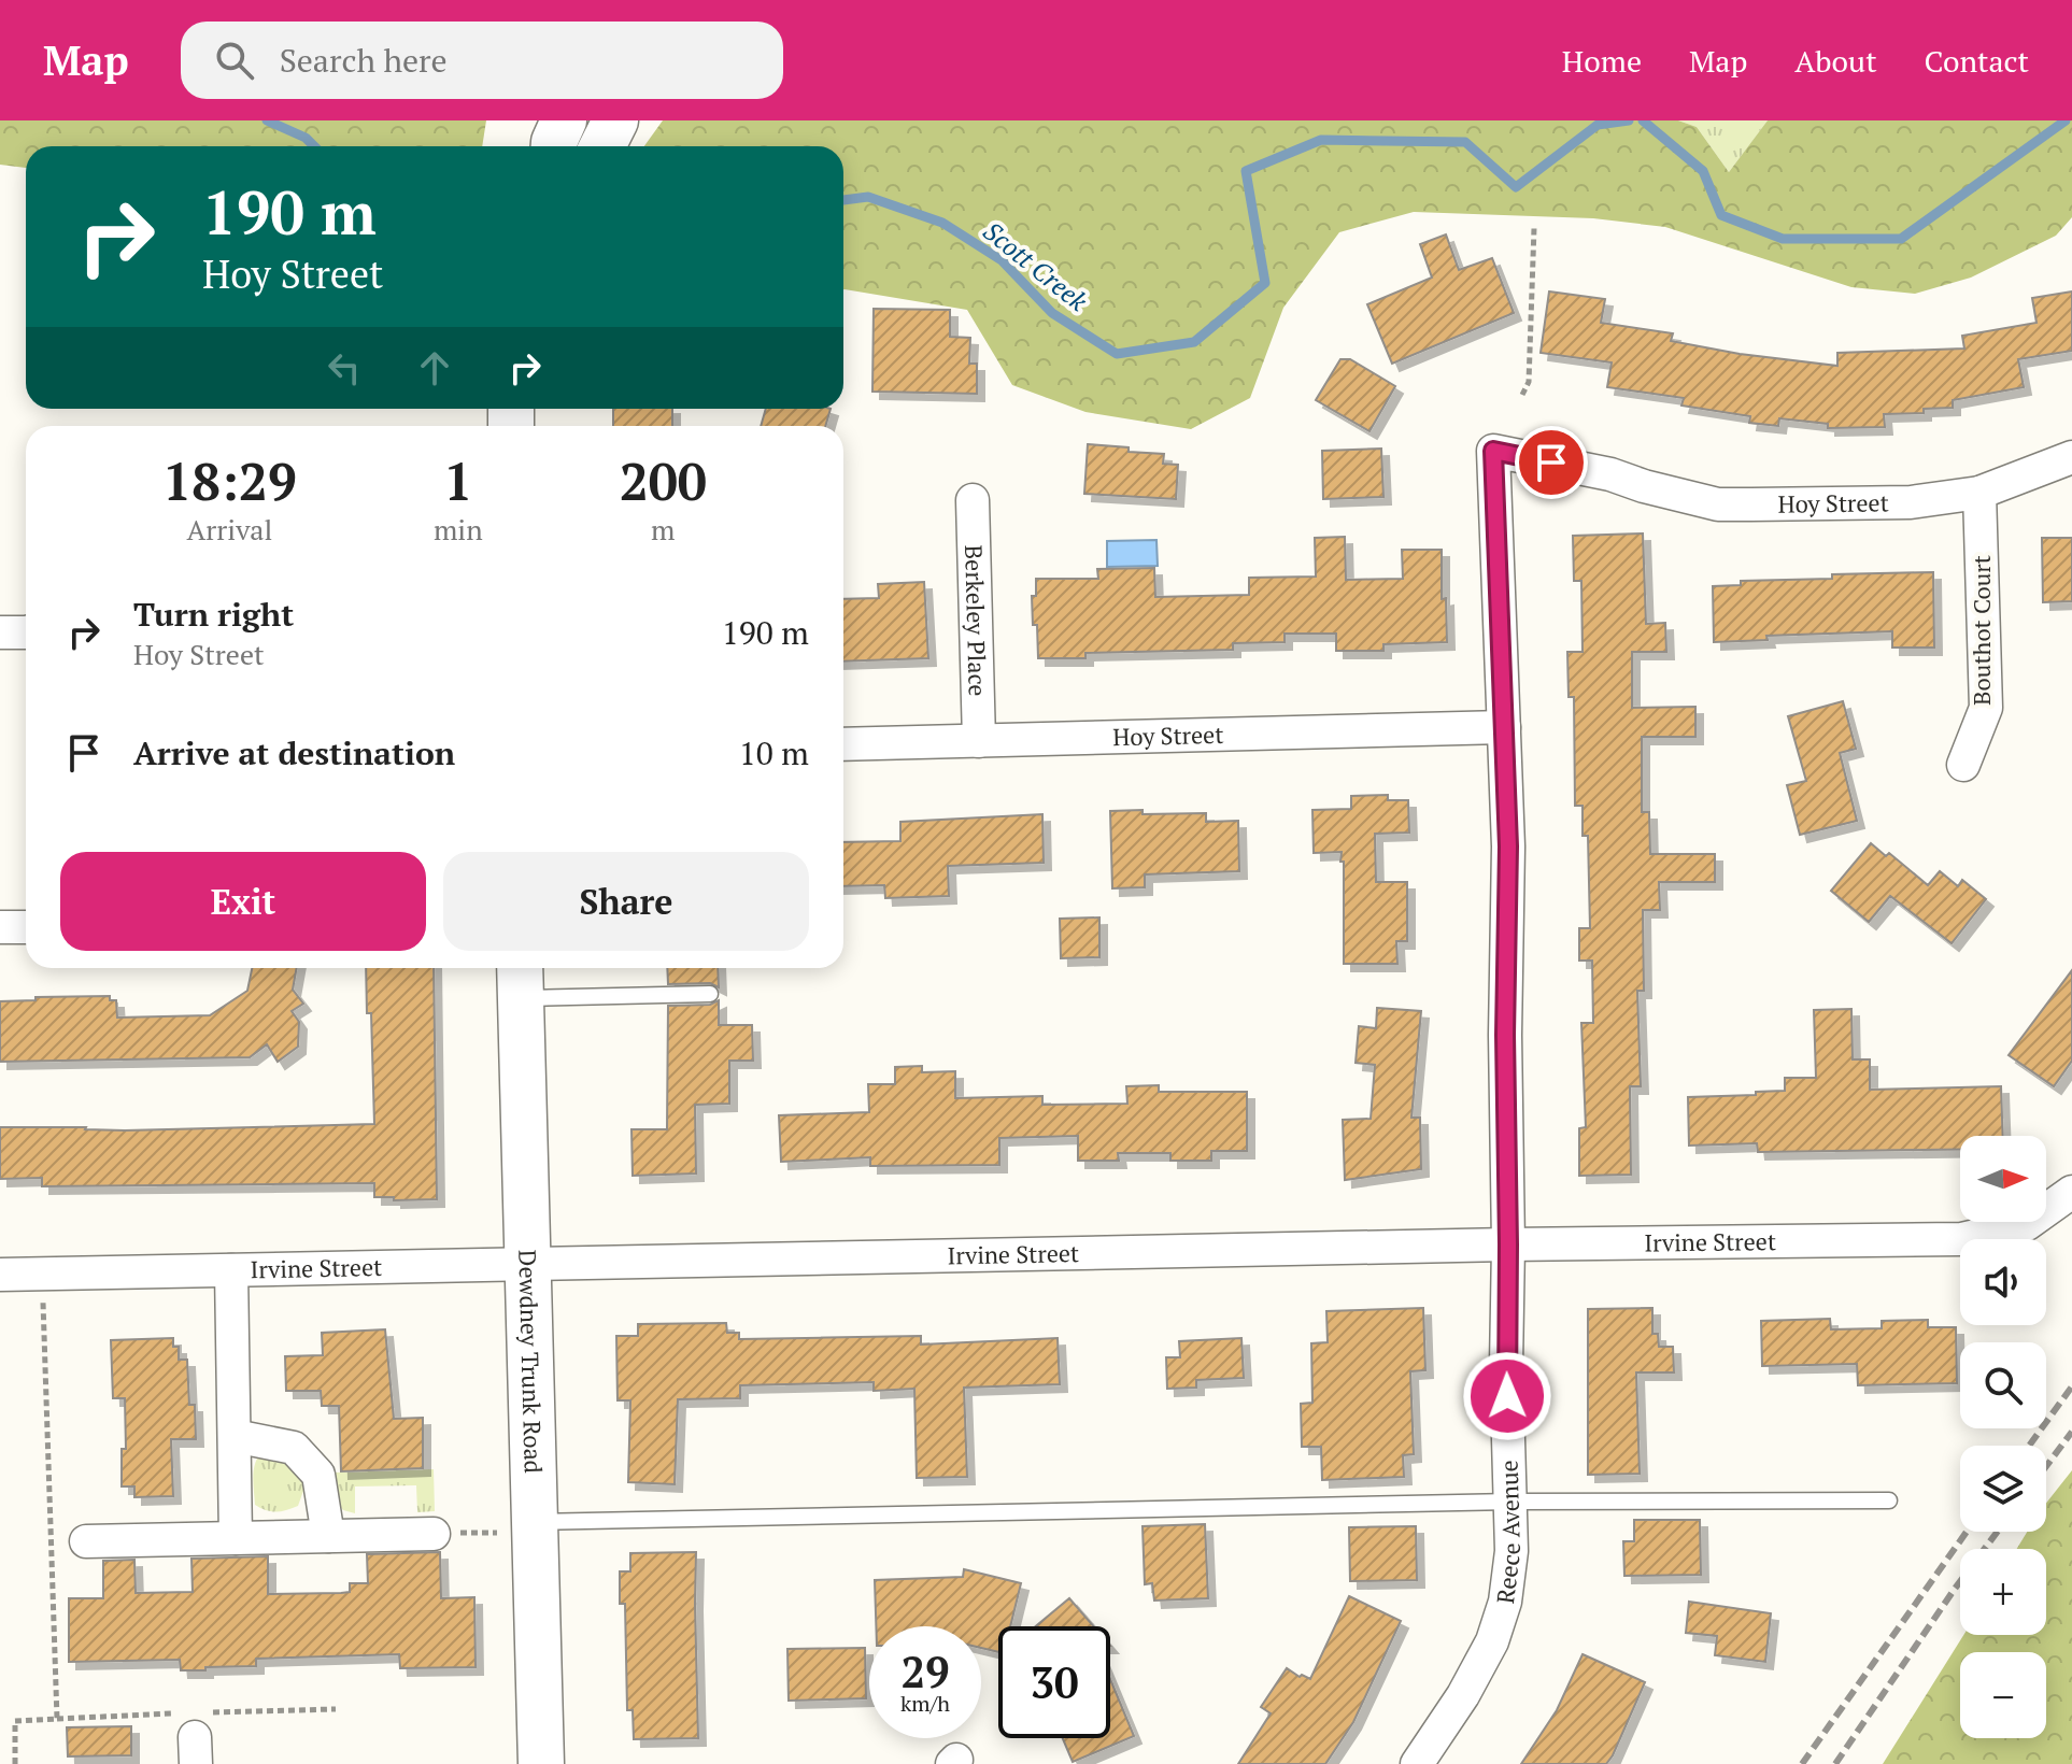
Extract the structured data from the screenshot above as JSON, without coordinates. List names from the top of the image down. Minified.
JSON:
{"streets":{"main road":["Dewdney Trunk Road"],"street":["Hoy Street","Berkeley Place","Bouthot Court","Irvine Street","Reece Avenue"]},"crossings":[["Hoy Street","Berkeley Place"],["Hoy Street","Bouthot Court"],["Hoy Street","Reece Avenue"],["Irvine Street","Dewdney Trunk Road"],["Irvine Street","Reece Avenue"]],"water":["Scott Creek"],"north":"right","page":{"header":"Map","search":"Search here","nav":["Home","Map","About","Contact"],"turn":["190 m","Hoy Street"],"eta":["18:29","Arrival","1","min","200","m"],"list":[{"name":"Turn right","note":"Hoy Street","value":"190 m"},{"name":"Arrive at destination","value":"10 m"}],"buttons":["Exit","Share"],"map_buttons":["+","−"],"speed":"29 km/h","limit":"30"}}
